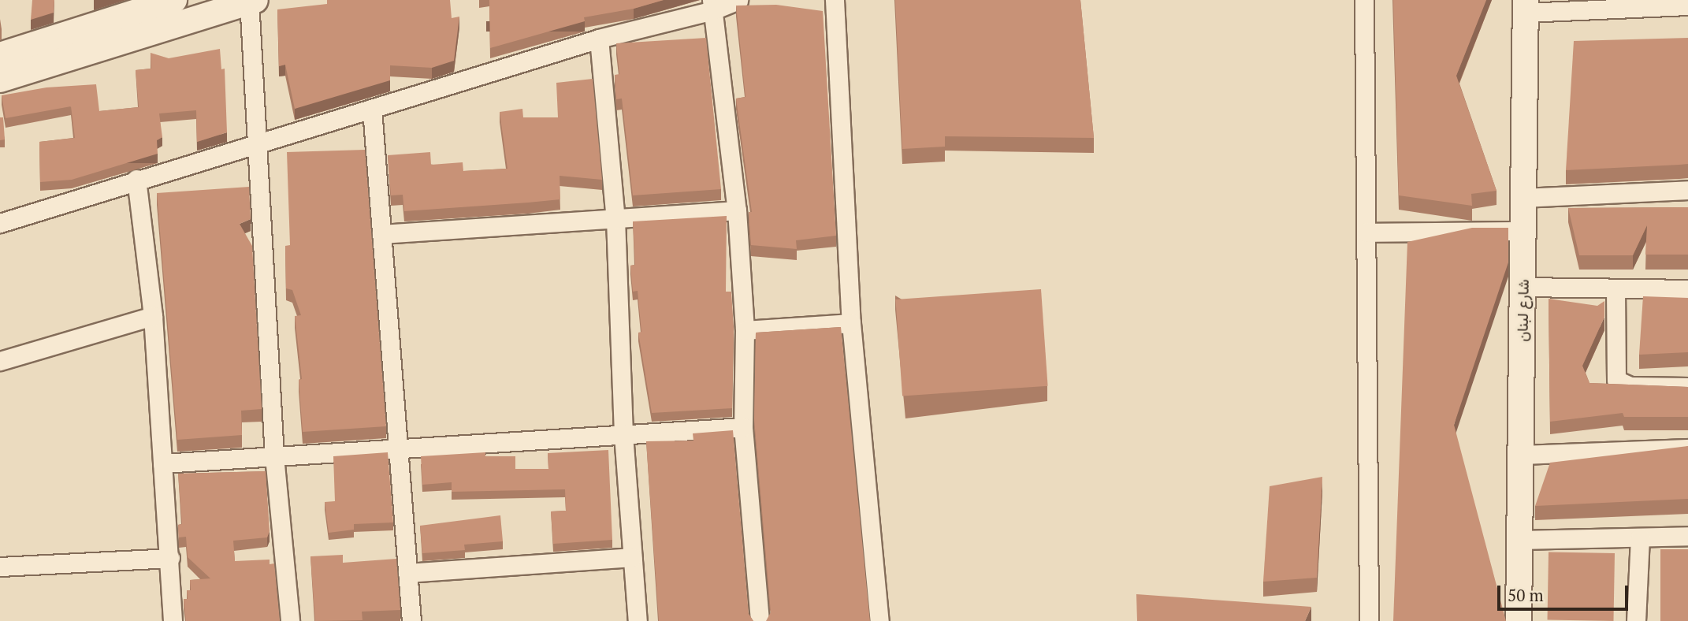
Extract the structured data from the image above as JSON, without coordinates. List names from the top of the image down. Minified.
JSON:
{"streets":{"street":["شارع لبنان"]},"scale_bar":"50 m"}
